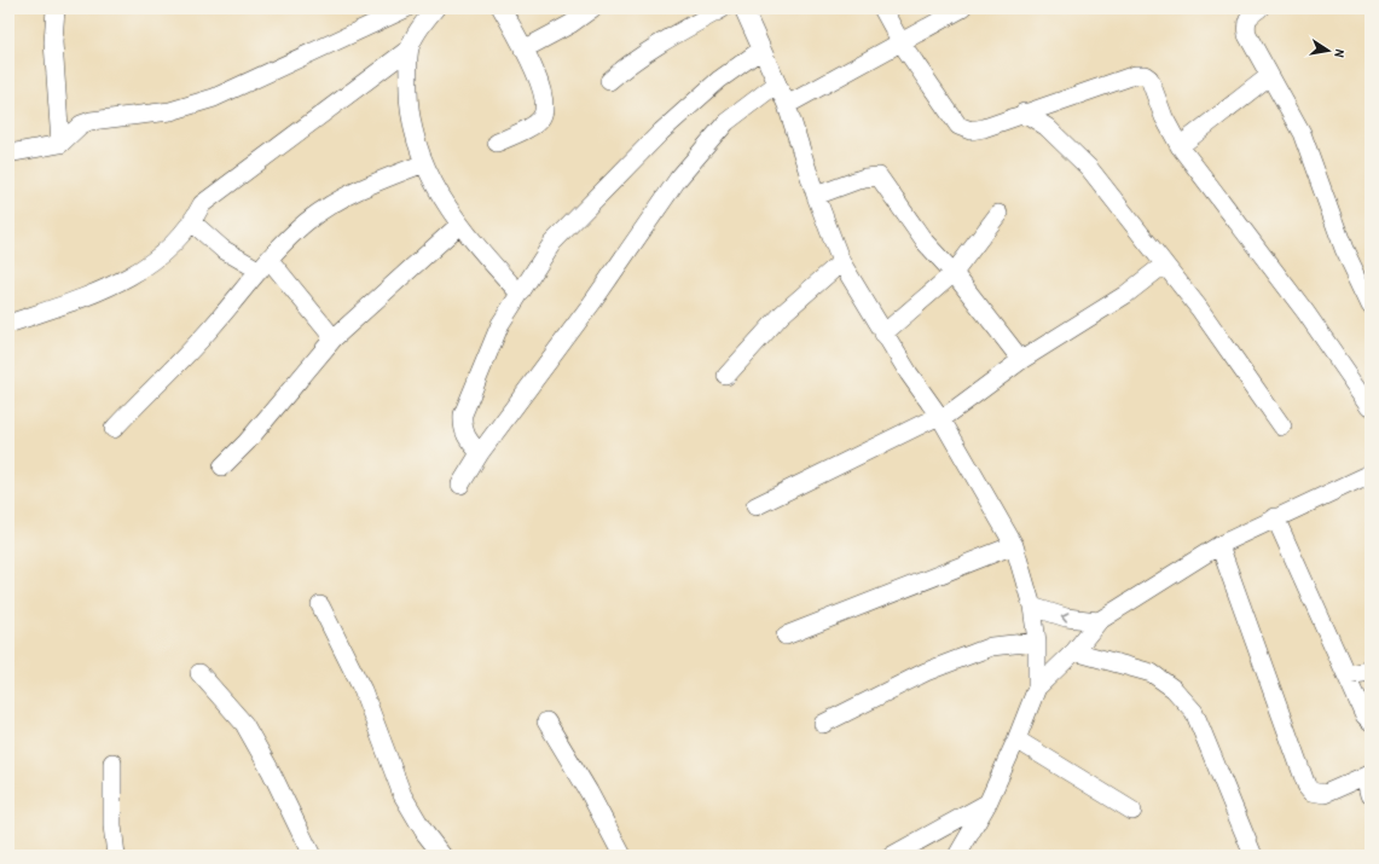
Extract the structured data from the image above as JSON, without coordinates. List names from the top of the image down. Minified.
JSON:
{"north":"right"}
